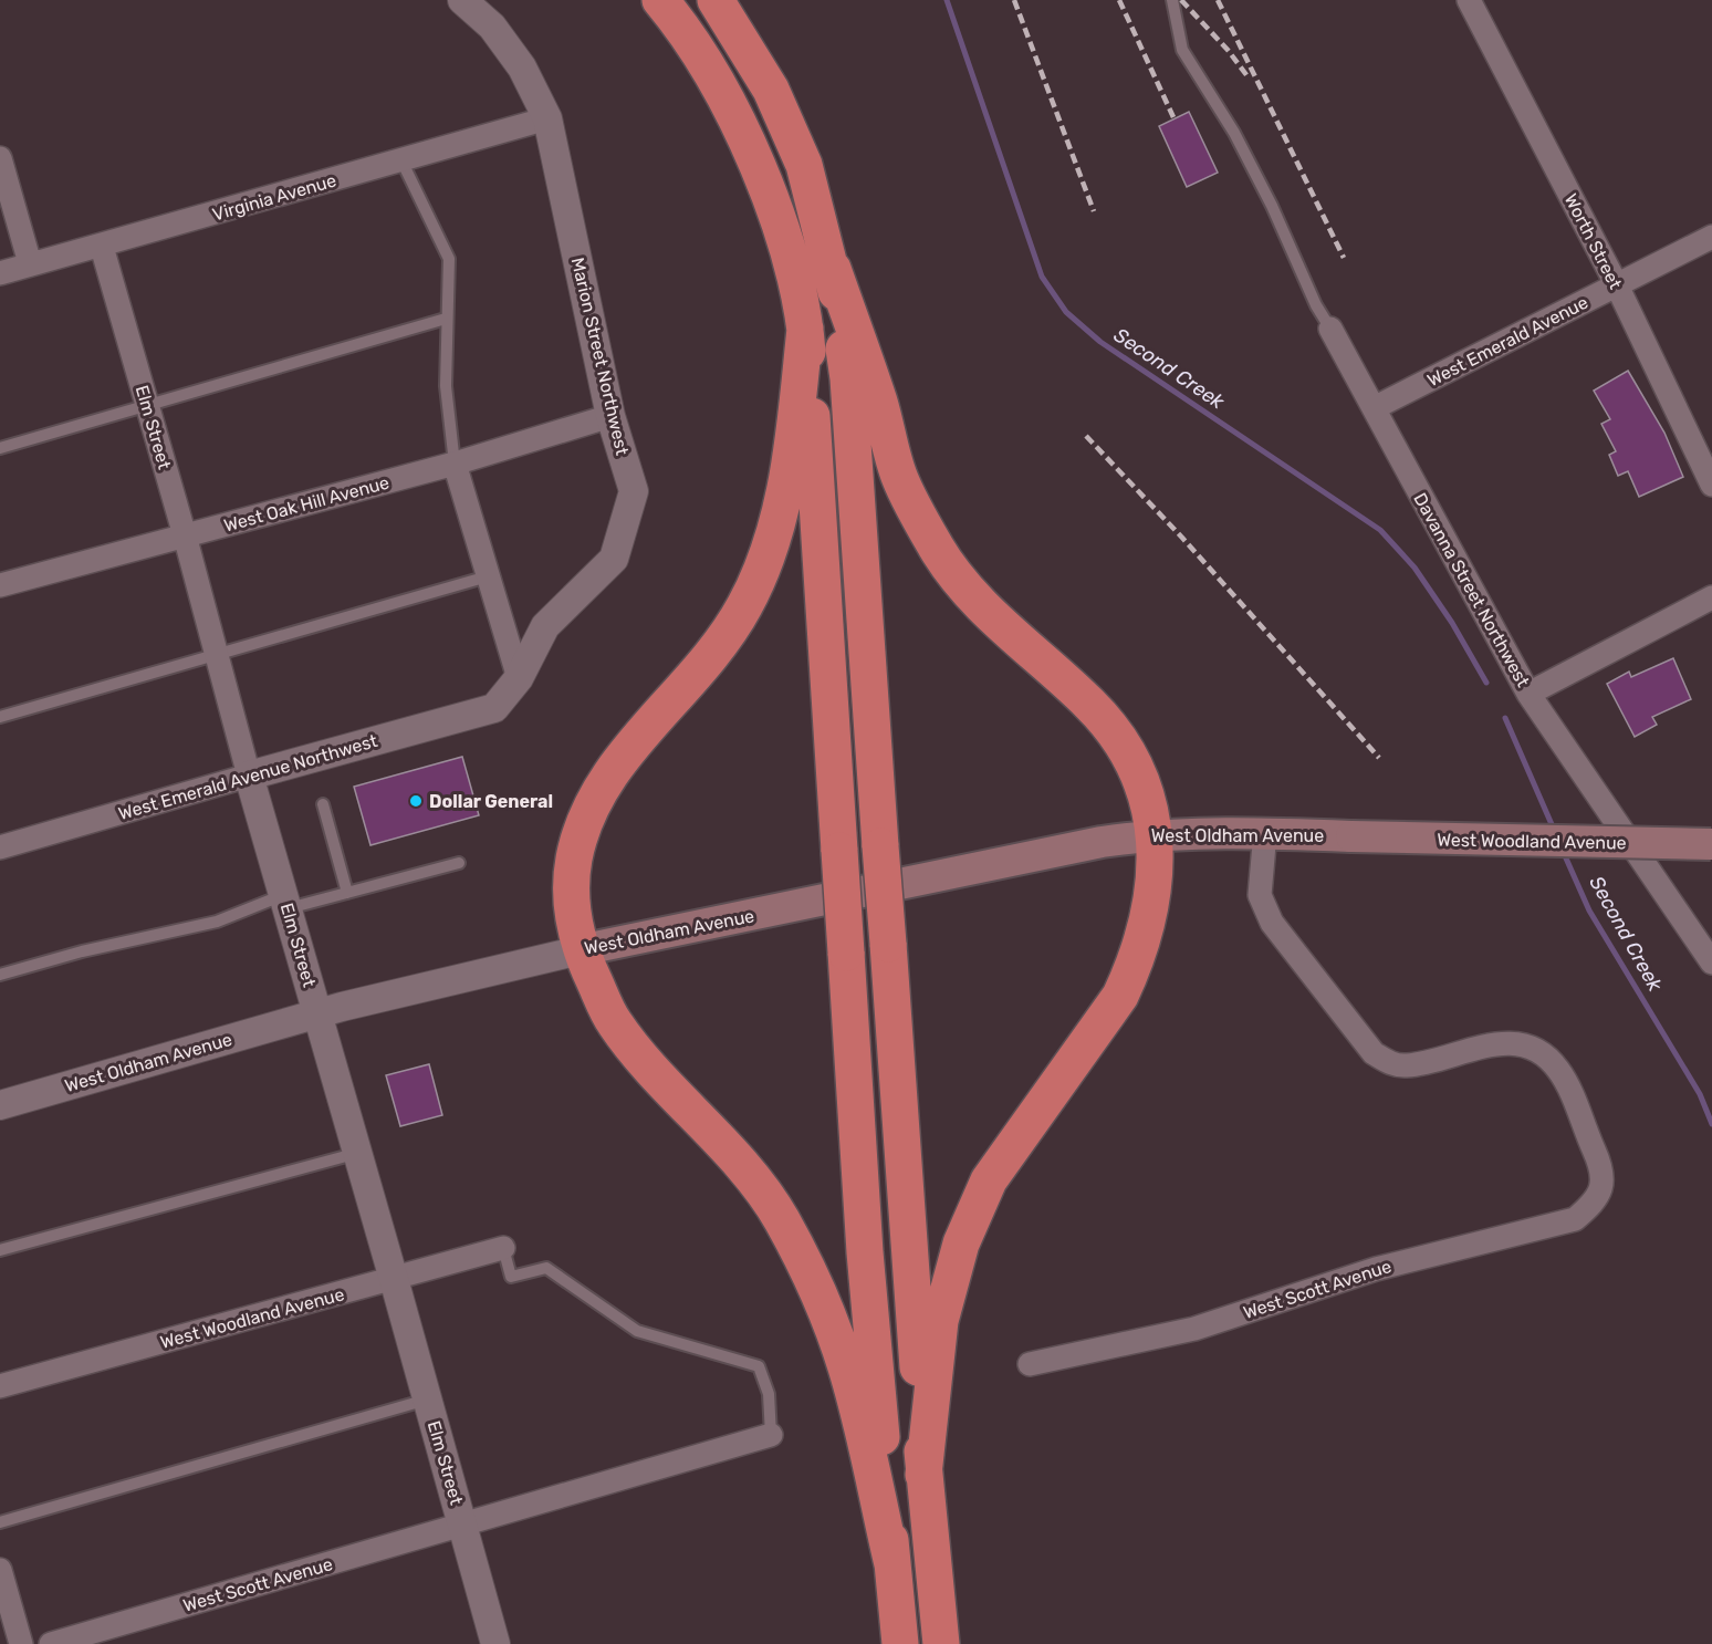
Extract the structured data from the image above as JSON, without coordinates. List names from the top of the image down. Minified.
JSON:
{"streets":{"main road":["West Oldham Avenue","West Woodland Avenue"],"street":["Virginia Avenue","Worth Street","West Emerald Avenue","Marion Street Northwest","Elm Street","West Oak Hill Avenue","Davanna Street Northwest","West Emerald Avenue Northwest","West Scott Avenue"]},"crossings":[["Virginia Avenue","Marion Street Northwest"],["Virginia Avenue","Elm Street"],["Worth Street","West Emerald Avenue"],["West Emerald Avenue","Davanna Street Northwest"],["Marion Street Northwest","West Oak Hill Avenue"],["Marion Street Northwest","West Emerald Avenue Northwest"],["Elm Street","West Oak Hill Avenue"],["Elm Street","West Emerald Avenue Northwest"],["Elm Street","West Oldham Avenue"],["Elm Street","West Woodland Avenue"],["Elm Street","West Scott Avenue"],["West Oldham Avenue","West Woodland Avenue"],["West Oldham Avenue","West Scott Avenue"]],"water":["Second Creek"],"places":["Dollar General"]}
